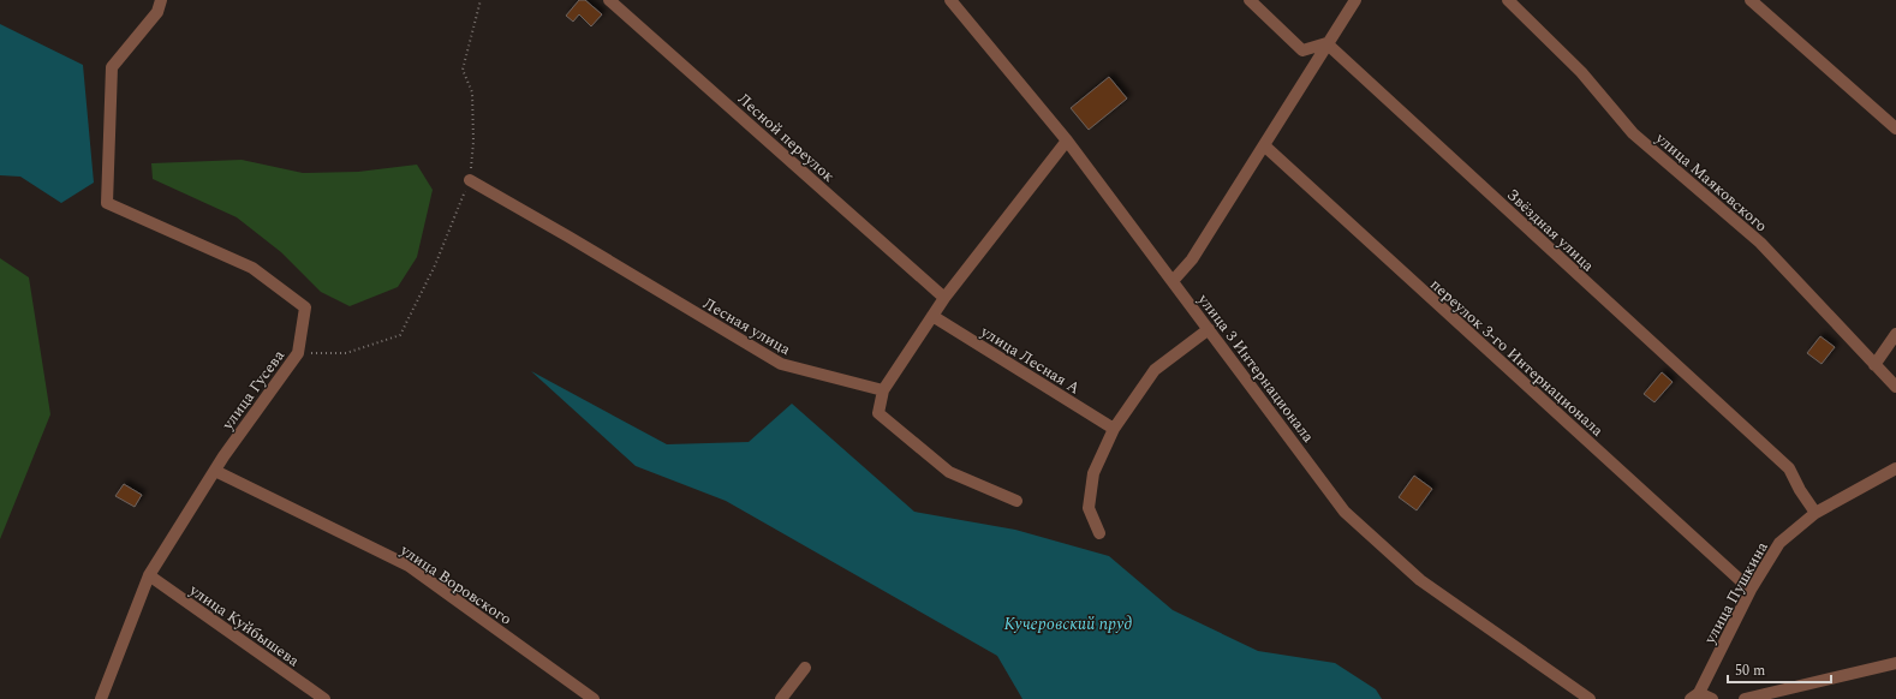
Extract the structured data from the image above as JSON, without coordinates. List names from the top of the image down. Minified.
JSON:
{"streets":{"street":["Лесной переулок","улица Маяковского","Звёздная улица","Лесная улица","переулок 3-го Интернационала","улица Лесная А","улица 3 Интернационала","улица Гусева","улица Воровского","улица Пушкина","улица Куйбышева"]},"crossings":[["Звёздная улица","улица Пушкина"],["переулок 3-го Интернационала","улица Пушкина"],["улица Гусева","улица Воровского"],["улица Гусева","улица Куйбышева"]],"water":["Кучеровский пруд"],"scale_bar":"50 m"}
